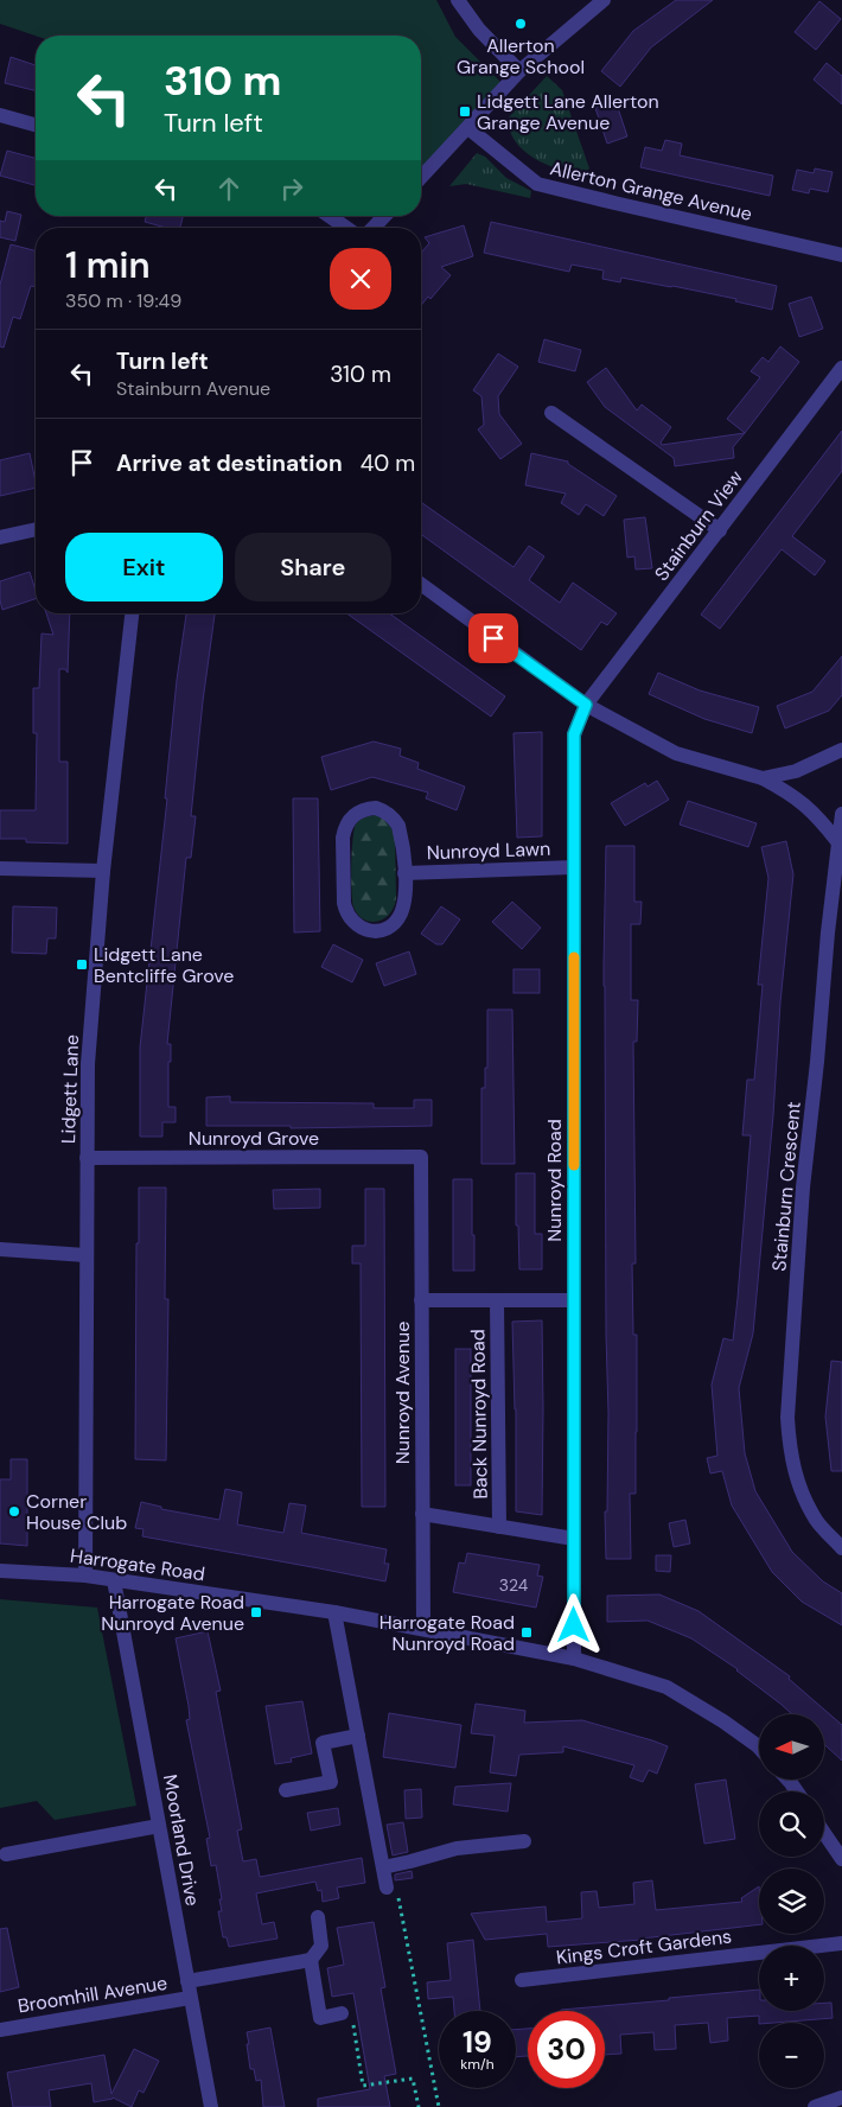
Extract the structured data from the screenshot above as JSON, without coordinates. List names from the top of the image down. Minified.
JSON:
{"streets":{"street":["Allerton Grange Avenue","Stainburn View","Nunroyd Lawn","Lidgett Lane","Nunroyd Grove","Nunroyd Road","Stainburn Crescent","Nunroyd Avenue","Back Nunroyd Road","Harrogate Road","Moorland Drive","Kings Croft Gardens","Broomhill Avenue"]},"crossings":[["Stainburn View","Nunroyd Road"],["Nunroyd Lawn","Nunroyd Road"],["Lidgett Lane","Nunroyd Grove"],["Lidgett Lane","Harrogate Road"],["Nunroyd Grove","Nunroyd Avenue"],["Nunroyd Road","Harrogate Road"],["Nunroyd Avenue","Harrogate Road"],["Harrogate Road","Moorland Drive"],["Moorland Drive","Broomhill Avenue"]],"places":{"other":["Allerton Grange School","Corner House Club"],"transit":["Lidgett Lane Allerton Grange Avenue","Lidgett Lane Bentcliffe Grove","Harrogate Road Nunroyd Avenue","Harrogate Road Nunroyd Road"]},"house_numbers":["324"],"north":"left","page":{"turn":["310 m","Turn left"],"heading":["1 min","350 m · 19:49"],"list":[{"name":"Turn left","note":"Stainburn Avenue","value":"310 m"},{"name":"Arrive at destination","value":"40 m"}],"buttons":["Exit","Share"],"map_buttons":["+","−"],"speed":"19 km/h","limit":"30"}}
